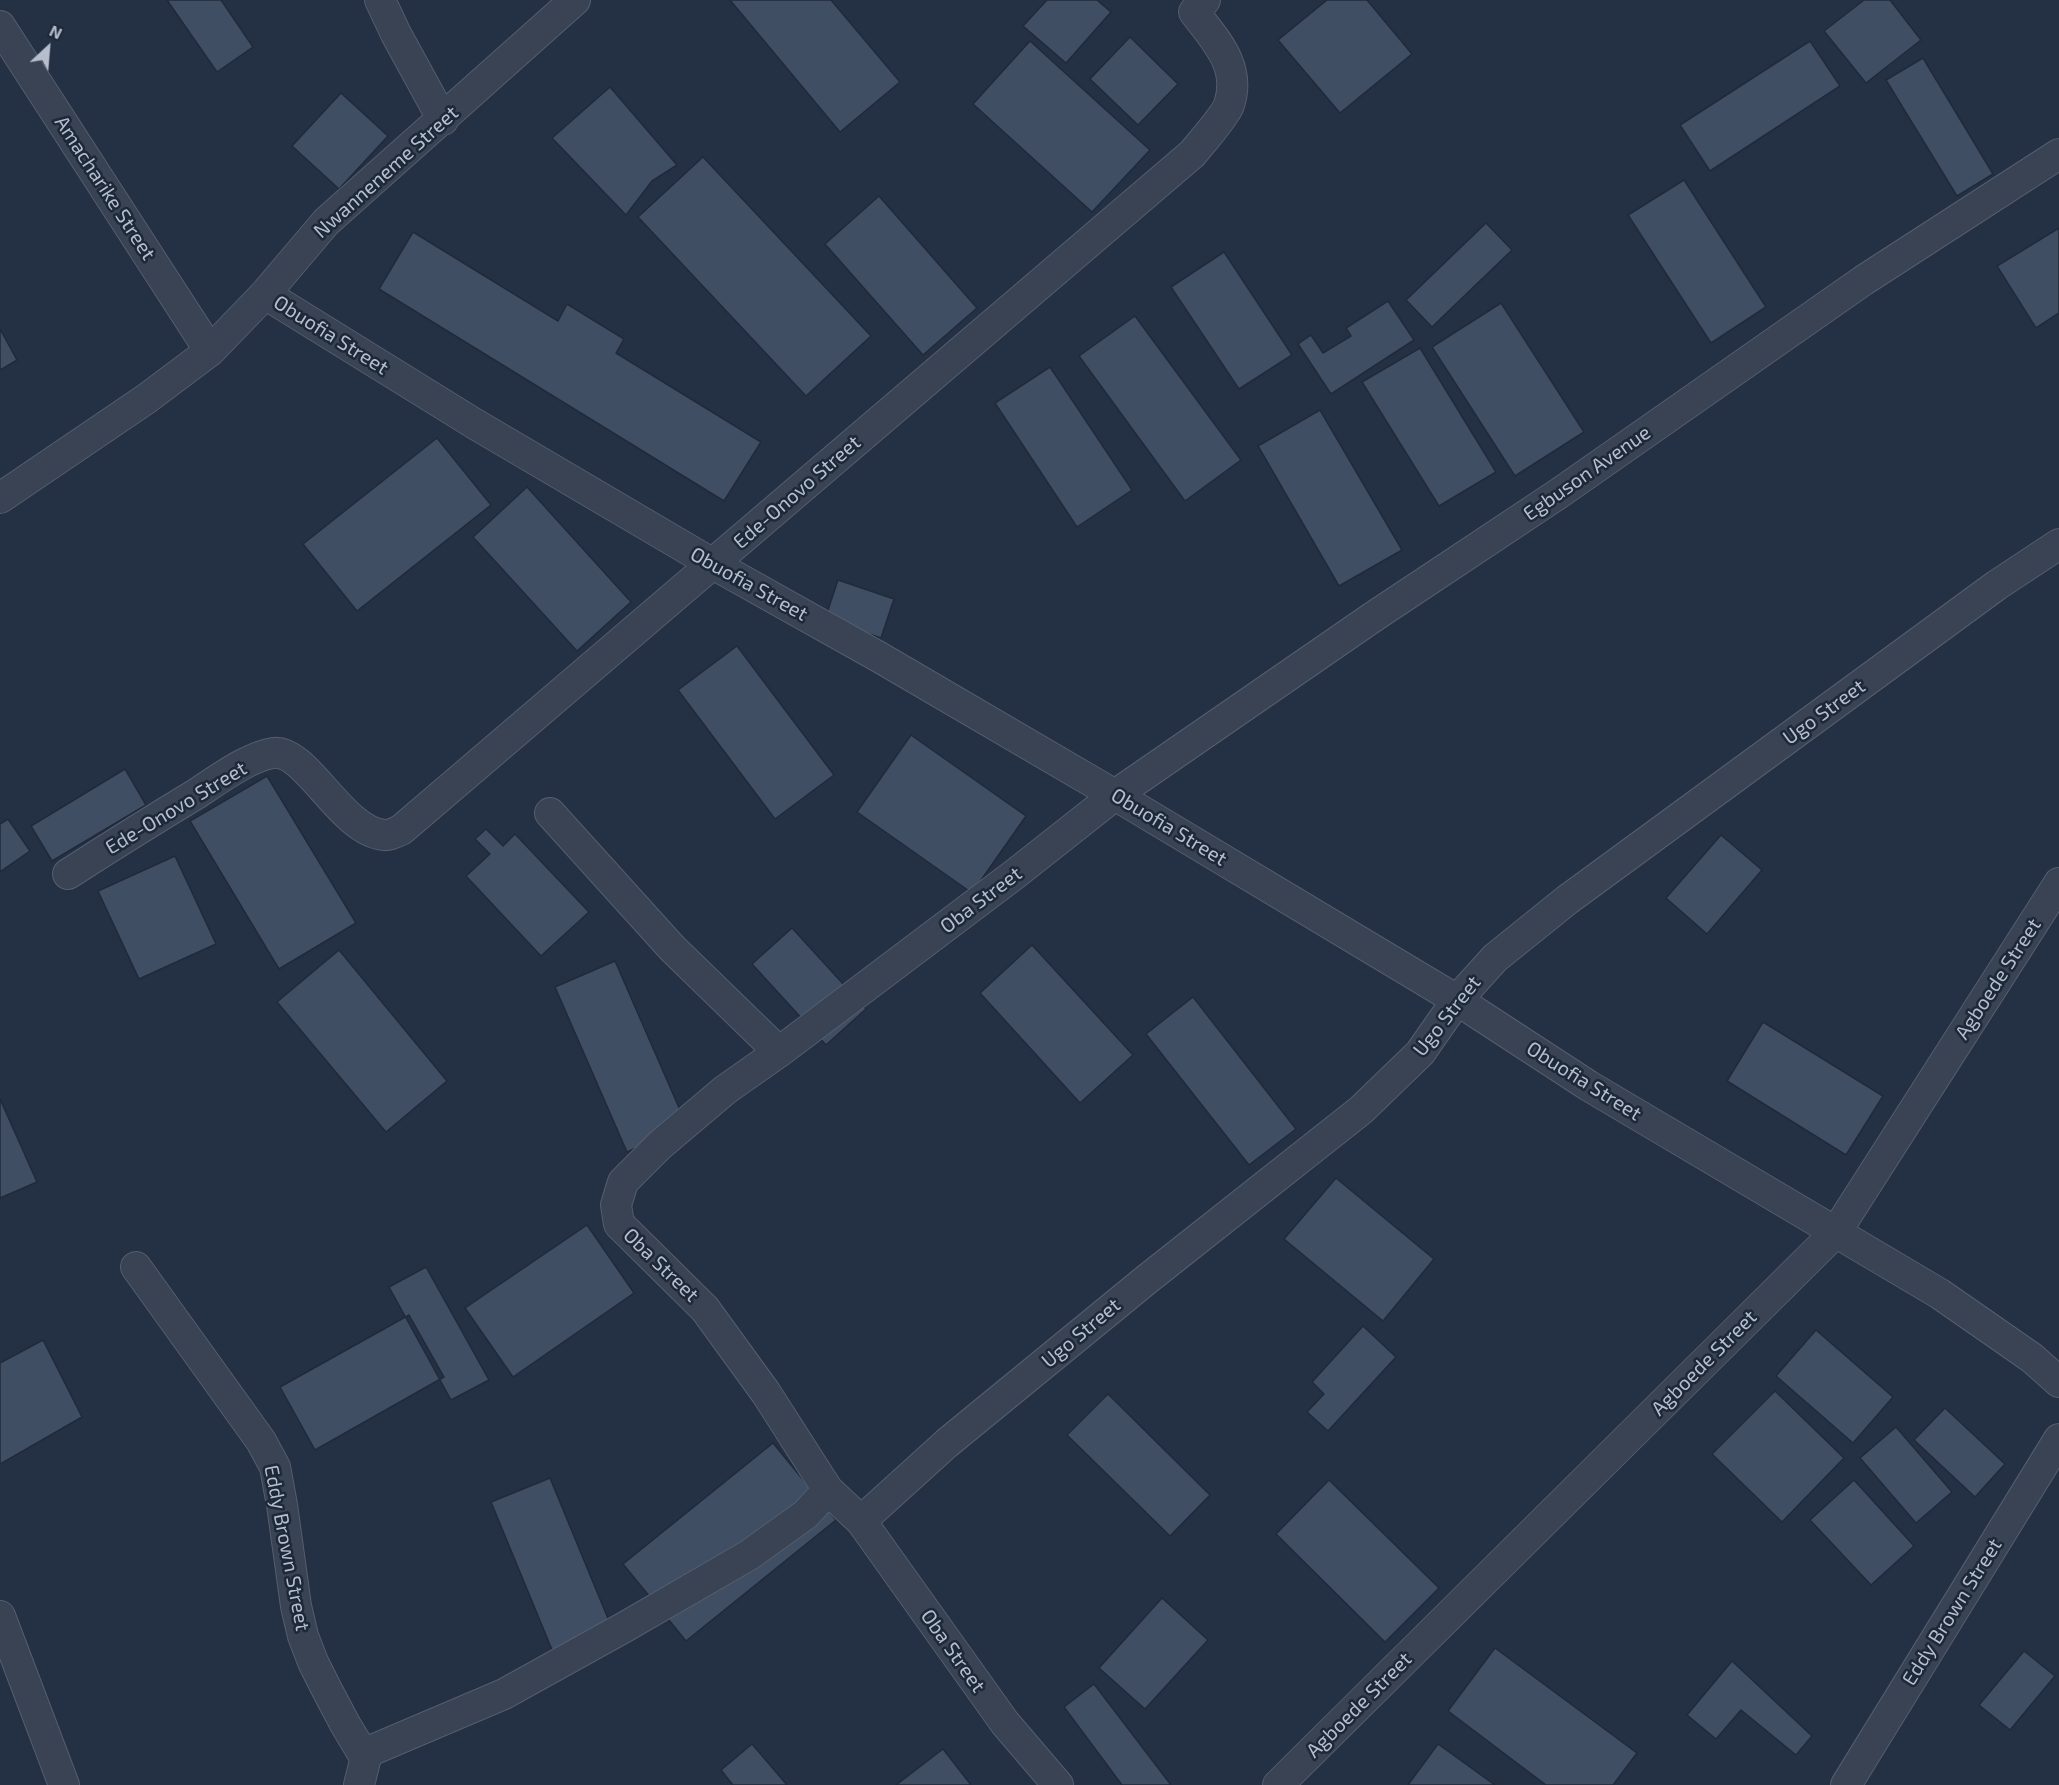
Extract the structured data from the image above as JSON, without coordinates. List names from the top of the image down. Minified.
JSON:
{"streets":{"street":["Nwanneneme Street","Amacharike Street","Obuofia Street","Egbuson Avenue","Ede-Onovo Street","Ugo Street","Oba Street","Agboede Street","Eddy Brown Street"]},"crossings":[["Nwanneneme Street","Amacharike Street"],["Nwanneneme Street","Obuofia Street"],["Obuofia Street","Egbuson Avenue"],["Obuofia Street","Ede-Onovo Street"],["Obuofia Street","Ugo Street"],["Obuofia Street","Oba Street"],["Obuofia Street","Agboede Street"],["Egbuson Avenue","Oba Street"],["Ugo Street","Oba Street"]],"north":"top right"}
